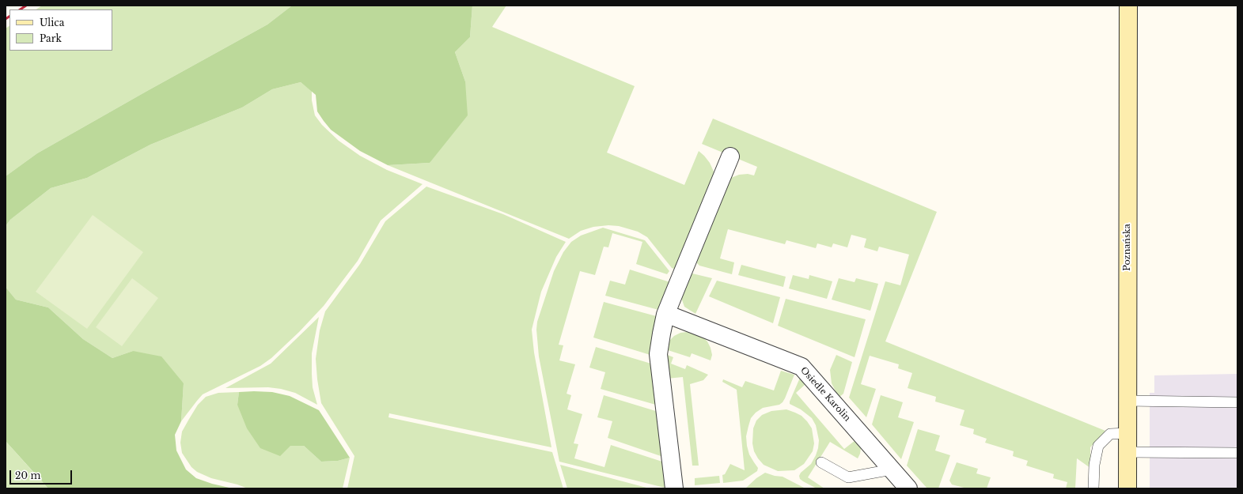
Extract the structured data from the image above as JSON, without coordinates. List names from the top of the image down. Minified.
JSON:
{"streets":{"street":["Poznańska","Osiedle Karolin"]},"legend":["Ulica","Park"],"scale_bar":"20 m"}
